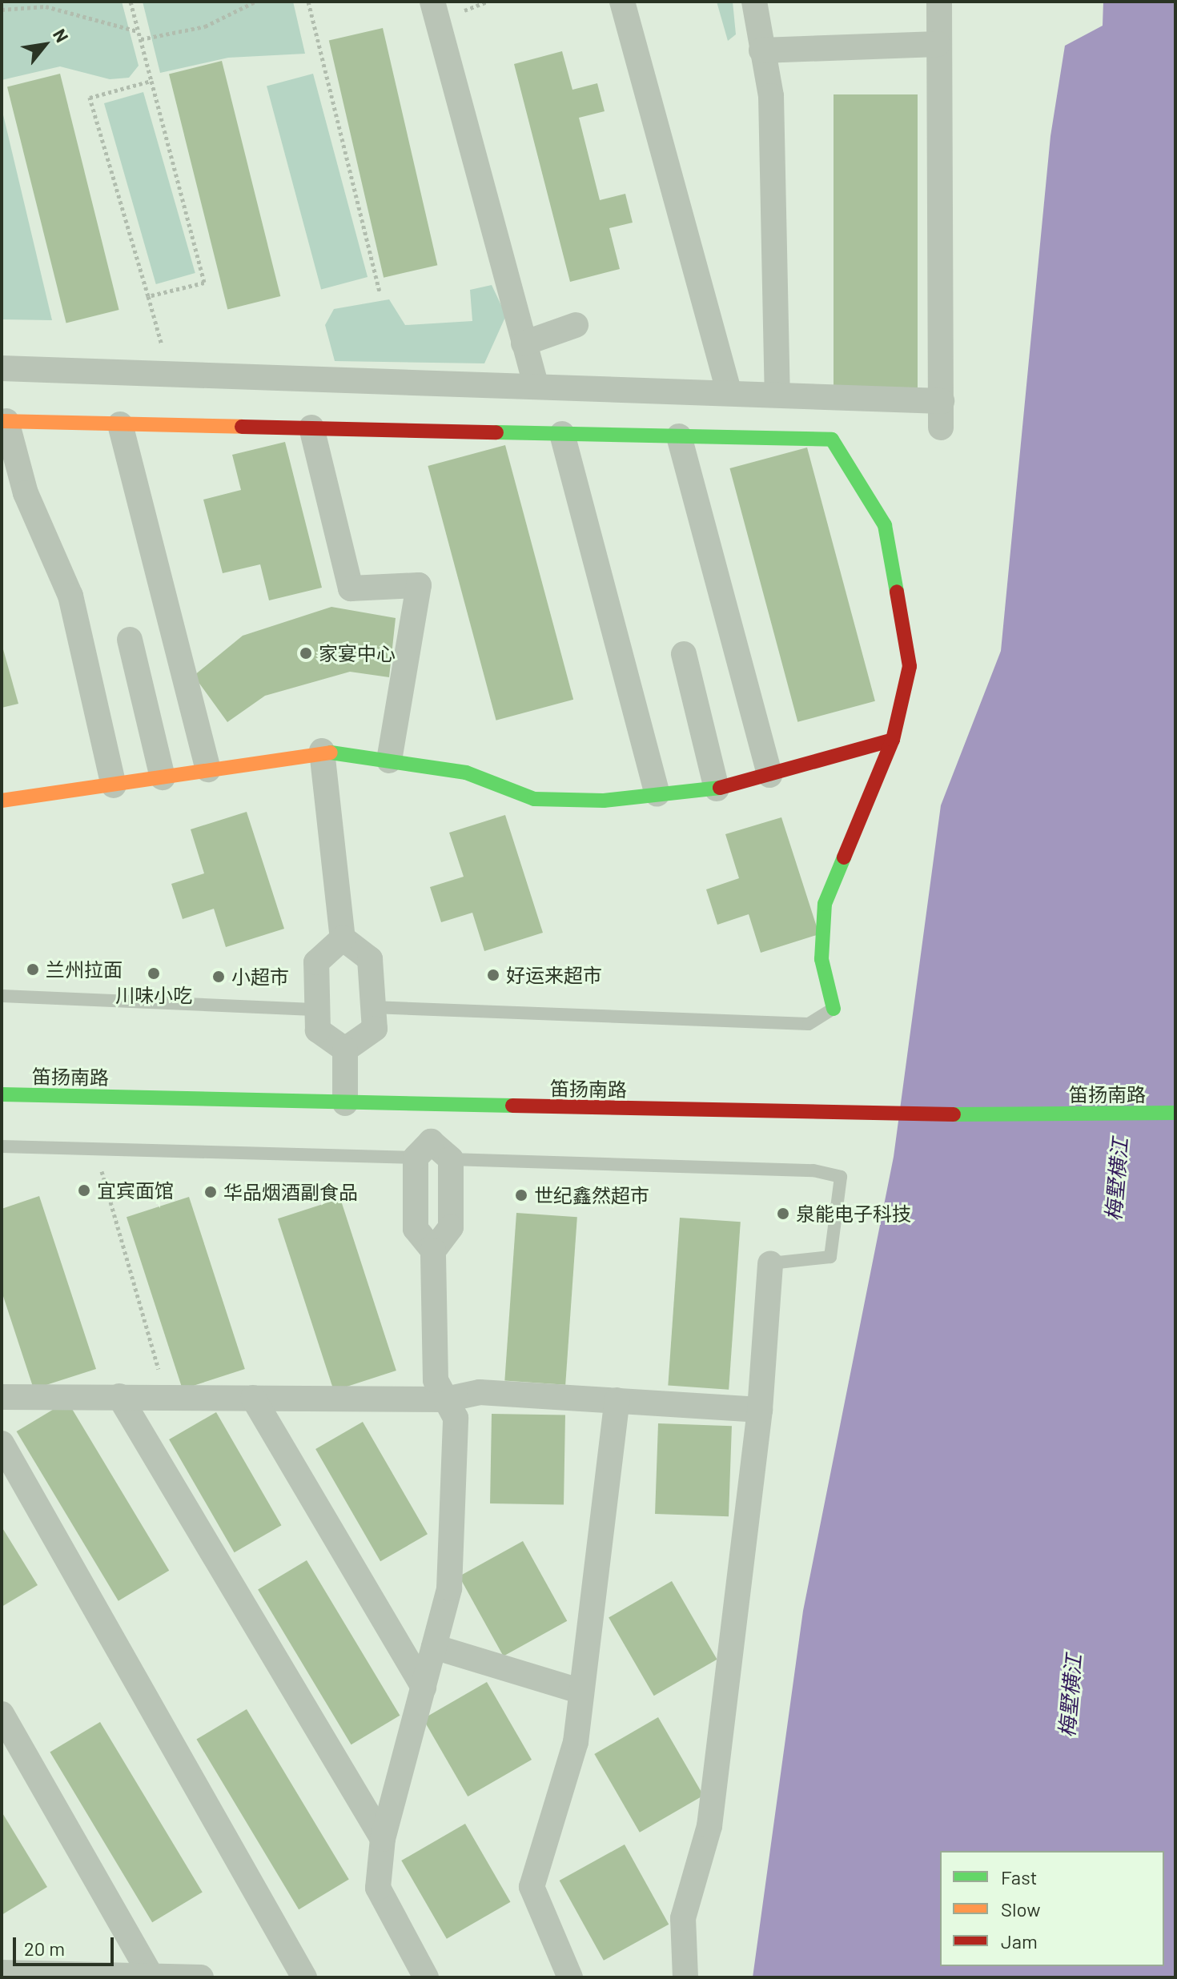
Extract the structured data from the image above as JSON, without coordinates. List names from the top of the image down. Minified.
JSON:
{"streets":{"street":["笛扬南路"]},"water":["梅墅横江"],"places":["家宴中心","兰州拉面","川味小吃","好运来超市","小超市","宜宾面馆","华品烟酒副食品","世纪鑫然超市","泉能电子科技"],"legend":["Fast","Slow","Jam"],"scale_bar":"20 m","north":"top right"}
